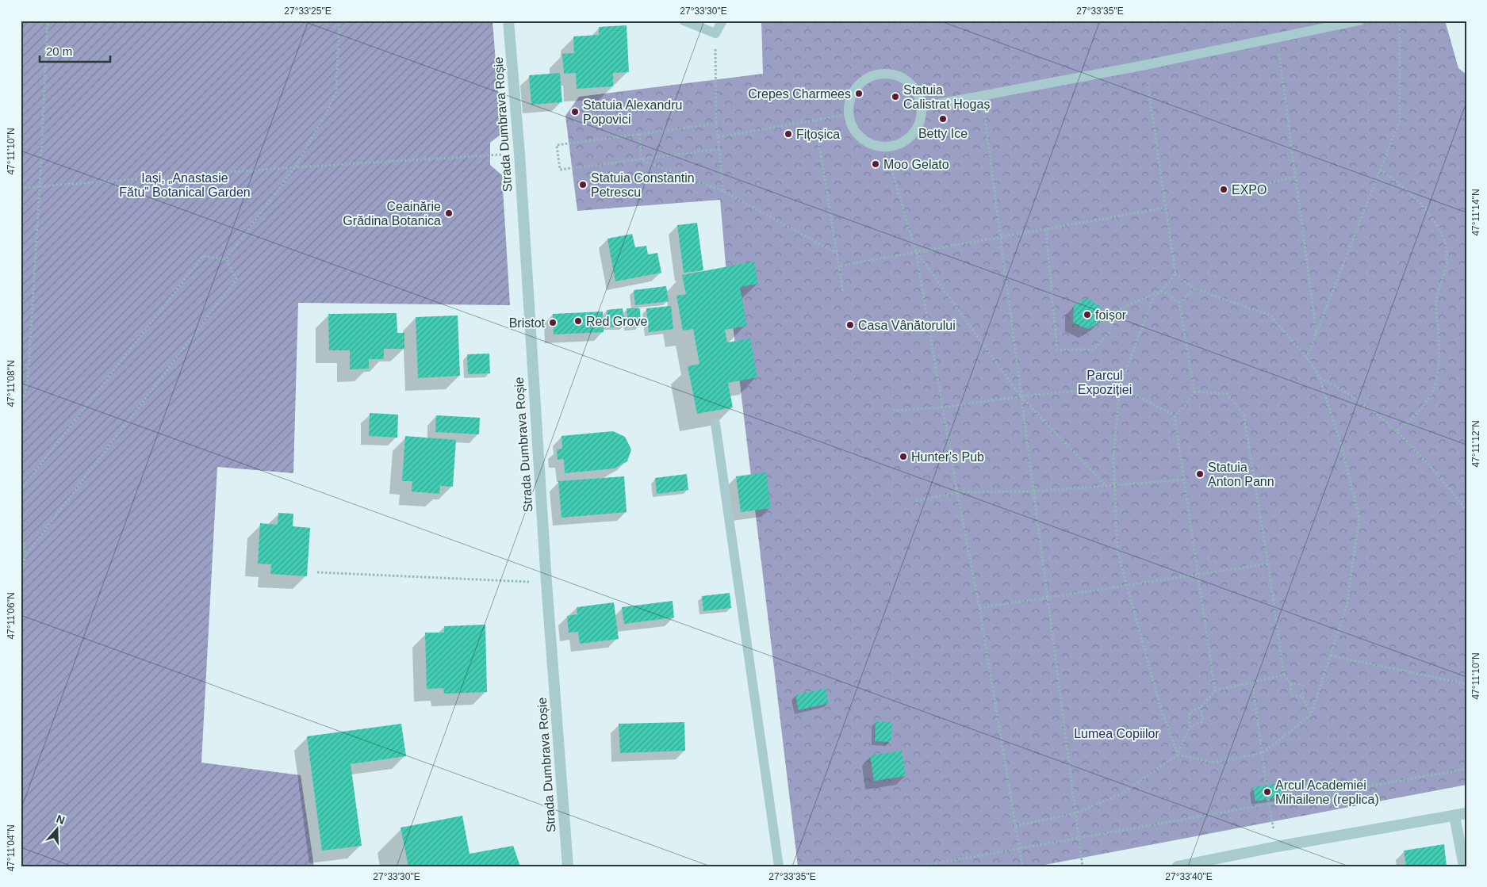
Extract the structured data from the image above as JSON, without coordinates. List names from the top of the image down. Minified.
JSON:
{"streets":{"street":["Strada Dumbrava Roșie"]},"parks":["Iași, „Anastasie Fătu” Botanical Garden","Parcul Expoziției","Lumea Copiilor"],"places":["Crepes Charmees","Statuia Calistrat Hogaș","Statuia Alexandru Popovici","Betty Ice","Fițoșica","Moo Gelato","Statuia Constantin Petrescu","EXPO","Ceainărie Grădina Botanica","foișor","Red Grove","Bristot","Casa Vânătorului","Hunter's Pub","Statuia Anton Pann","Arcul Academiei Mihailene (replica)"],"scale_bar":"20 m","north":"top","coordinates":["27°33'25\"E","27°33'30\"E","27°33'35\"E","47°11'10\"N","47°11'14\"N","47°11'08\"N","47°11'12\"N","47°11'06\"N","47°11'04\"N","27°33'40\"E"]}
